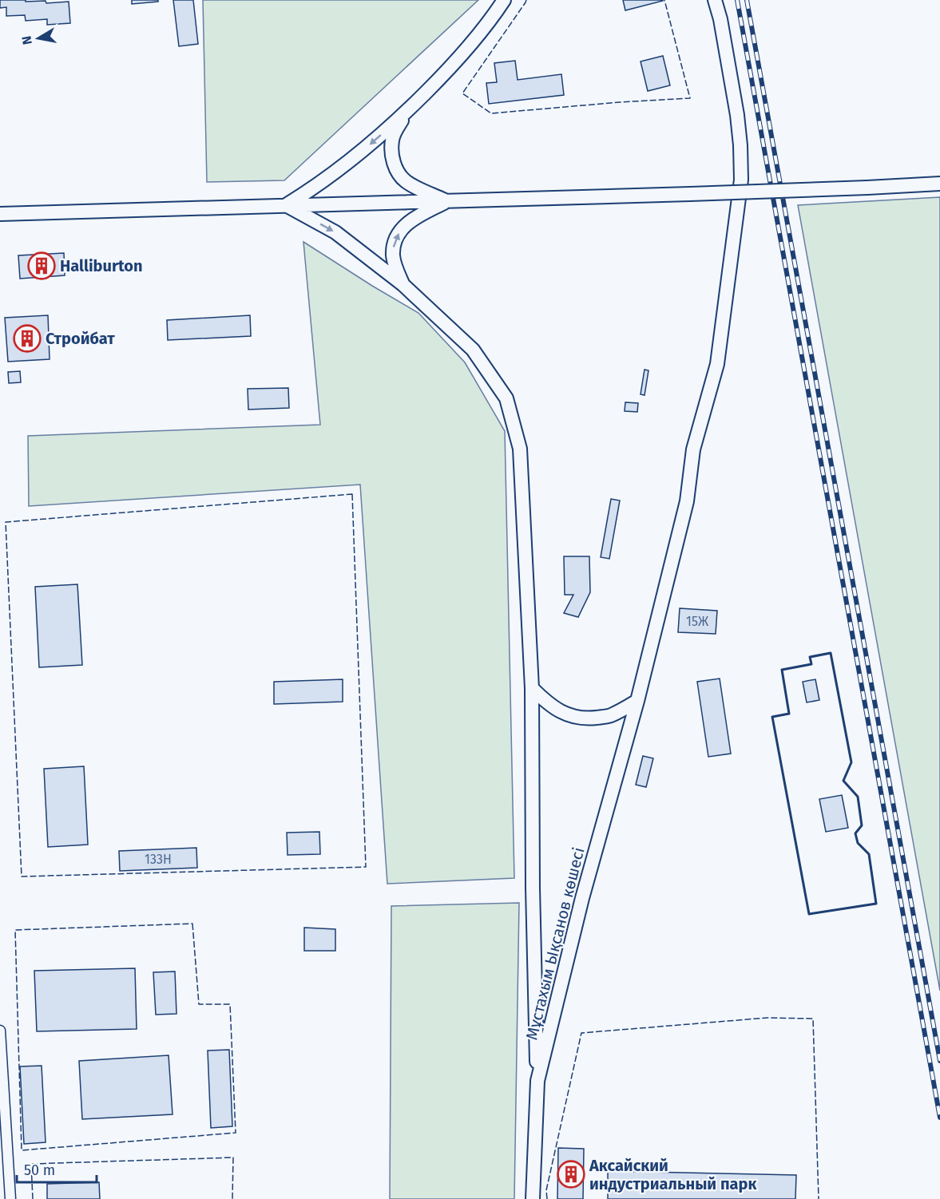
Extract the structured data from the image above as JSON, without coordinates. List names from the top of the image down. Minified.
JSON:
{"streets":{"main road":["Мұстахым Ықсанов көшесі"]},"places":{"building":["Halliburton","Стройбат","Аксайский индустриальный парк"]},"house_numbers":["15Ж","133Н"],"scale_bar":"50 m","north":"left"}
